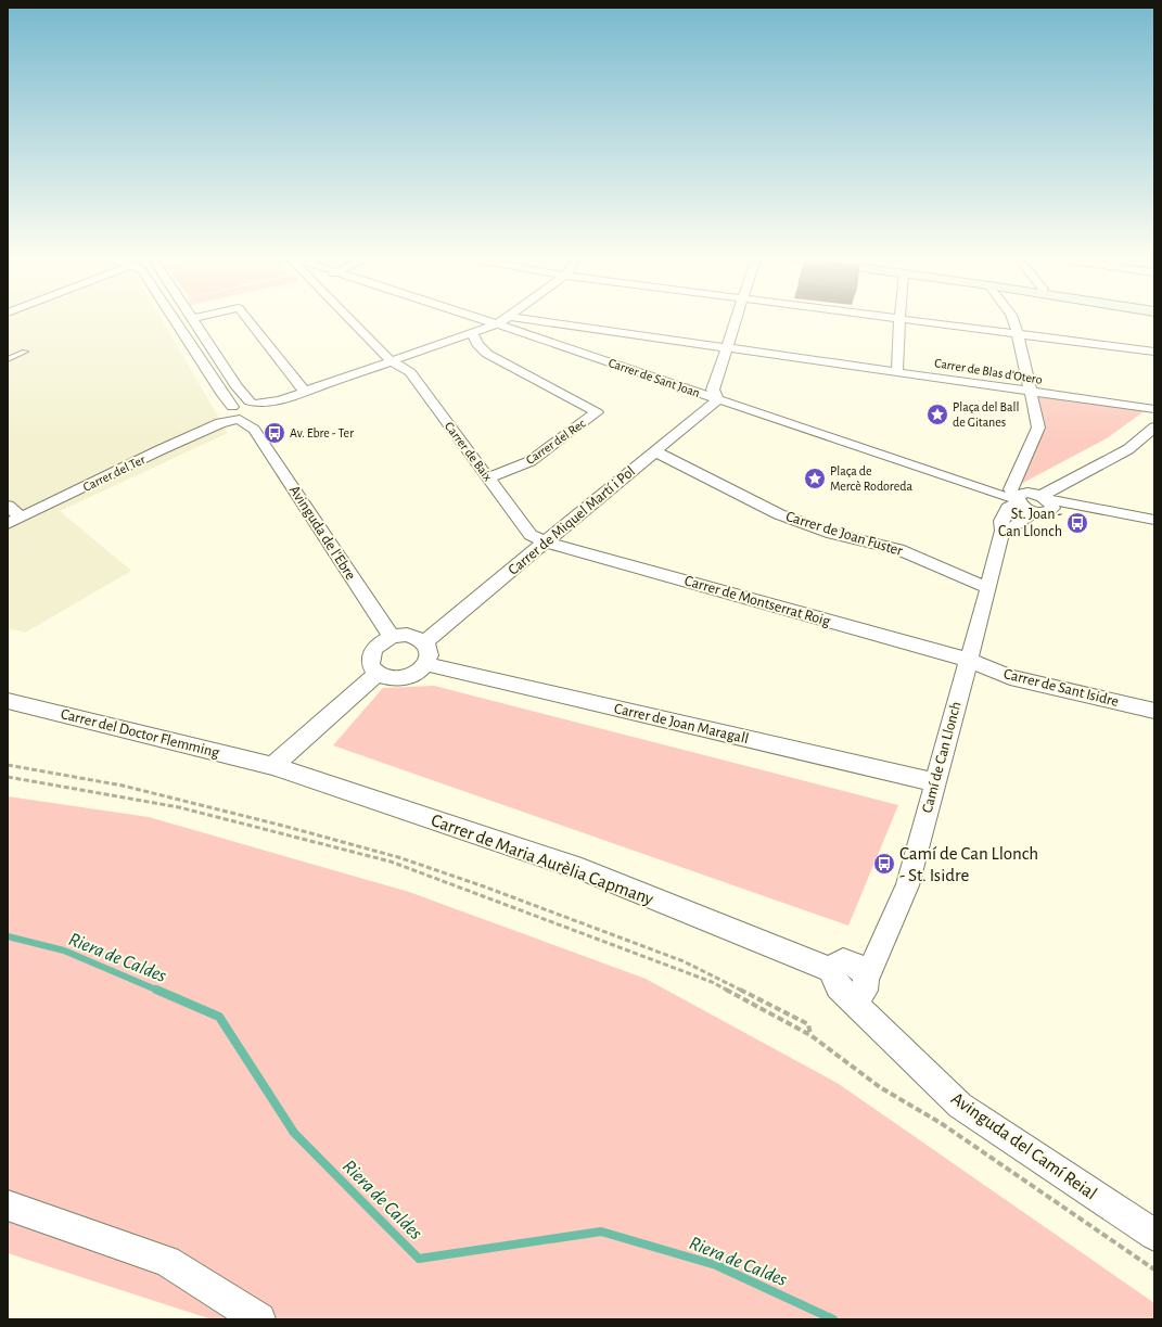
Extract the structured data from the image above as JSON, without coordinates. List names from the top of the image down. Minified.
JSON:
{"streets":{"street":["Carrer de Blas d'Otero","Carrer de Sant Joan","Carrer del Rec","Carrer de Baix","Carrer del Ter","Carrer de Miquel Martí i Pol","Avinguda de l'Ebre","Carrer de Joan Fuster","Carrer de Montserrat Roig","Carrer de Sant Isidre","Carrer de Joan Maragall","Carrer del Doctor Flemming","Camí de Can Llonch","Carrer de Maria Aurèlia Capmany","Avinguda del Camí Reial"]},"crossings":[["Carrer de Blas d'Otero","Carrer de Sant Joan"],["Carrer de Sant Joan","Carrer de Miquel Martí i Pol"],["Carrer de Sant Joan","Camí de Can Llonch"],["Carrer del Rec","Carrer de Baix"],["Carrer de Baix","Carrer de Miquel Martí i Pol"],["Carrer de Baix","Carrer de Montserrat Roig"],["Carrer del Ter","Avinguda de l'Ebre"],["Carrer de Miquel Martí i Pol","Avinguda de l'Ebre"],["Carrer de Miquel Martí i Pol","Carrer de Joan Fuster"],["Carrer de Miquel Martí i Pol","Carrer de Montserrat Roig"],["Carrer de Miquel Martí i Pol","Carrer de Joan Maragall"],["Avinguda de l'Ebre","Carrer de Joan Maragall"],["Carrer de Joan Fuster","Camí de Can Llonch"],["Carrer de Montserrat Roig","Carrer de Sant Isidre"],["Carrer de Montserrat Roig","Camí de Can Llonch"],["Carrer de Sant Isidre","Camí de Can Llonch"],["Carrer de Joan Maragall","Camí de Can Llonch"],["Carrer del Doctor Flemming","Carrer de Maria Aurèlia Capmany"],["Camí de Can Llonch","Carrer de Maria Aurèlia Capmany"],["Camí de Can Llonch","Avinguda del Camí Reial"],["Carrer de Maria Aurèlia Capmany","Avinguda del Camí Reial"]],"water":["Riera de Caldes"],"places":{"place":["Plaça del Ball de Gitanes","Plaça de Mercè Rodoreda"],"bus stop":["Av. Ebre - Ter","St. Joan - Can Llonch","Camí de Can Llonch - St. Isidre"]}}
